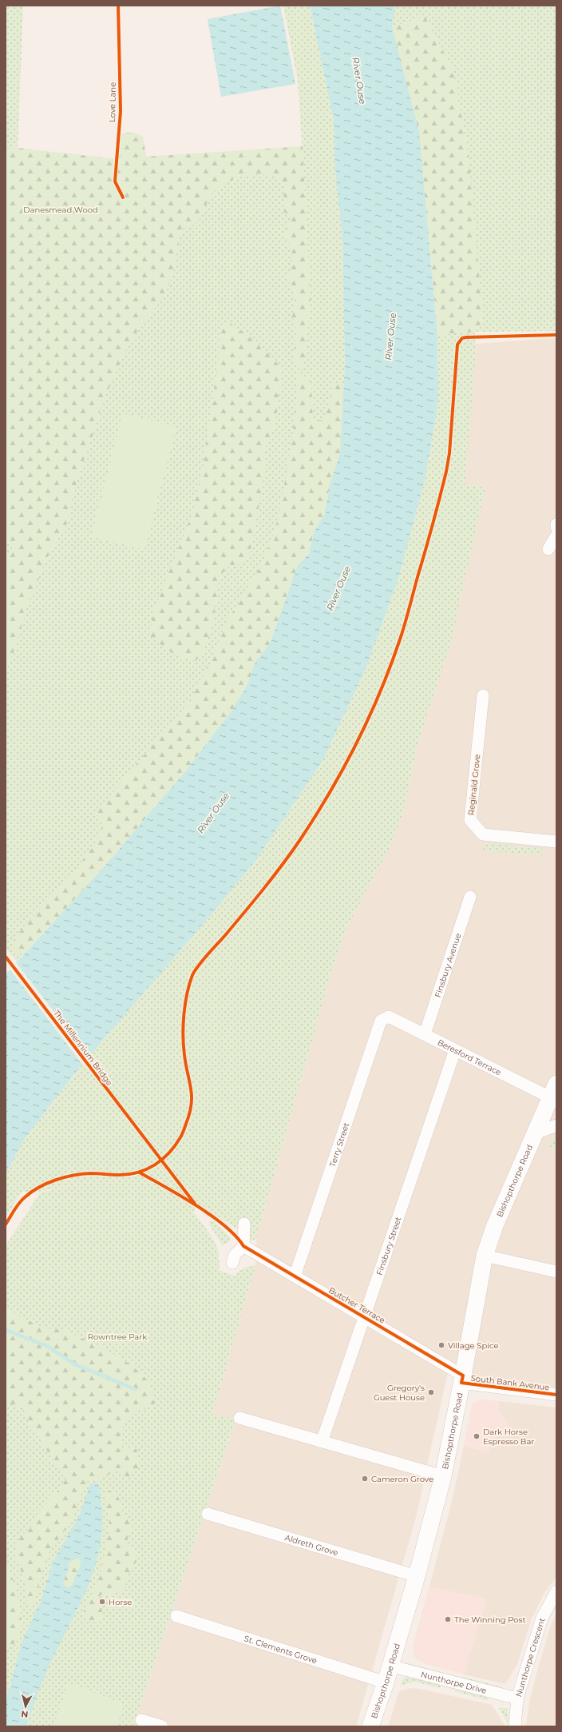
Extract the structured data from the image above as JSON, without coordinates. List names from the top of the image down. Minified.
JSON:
{"streets":{"street":["Reginald Grove","Finsbury Avenue","Beresford Terrace","Terry Street","Bishopthorpe Road","Finsbury Street","Butcher Terrace","South Bank Avenue","Aldreth Grove","St. Clements Grove","Nunthorpe Crescent","Nunthorpe Drive"],"cycle path":["Love Lane","The Millennium Bridge"]},"crossings":[["Finsbury Avenue","Beresford Terrace"],["Beresford Terrace","Terry Street"],["Beresford Terrace","Bishopthorpe Road"],["Beresford Terrace","Finsbury Street"],["Terry Street","Butcher Terrace"],["Bishopthorpe Road","Butcher Terrace"],["Bishopthorpe Road","South Bank Avenue"],["Bishopthorpe Road","Aldreth Grove"],["Bishopthorpe Road","St. Clements Grove"],["Bishopthorpe Road","Nunthorpe Drive"],["Finsbury Street","Butcher Terrace"],["Butcher Terrace","South Bank Avenue"],["Nunthorpe Crescent","Nunthorpe Drive"]],"water":["River Ouse"],"parks":["Danesmead Wood","Rowntree Park"],"places":["Village Spice","Gregory's Guest House","Dark Horse Espresso Bar","Cameron Grove","Horse","The Winning Post"],"north":"bottom"}
